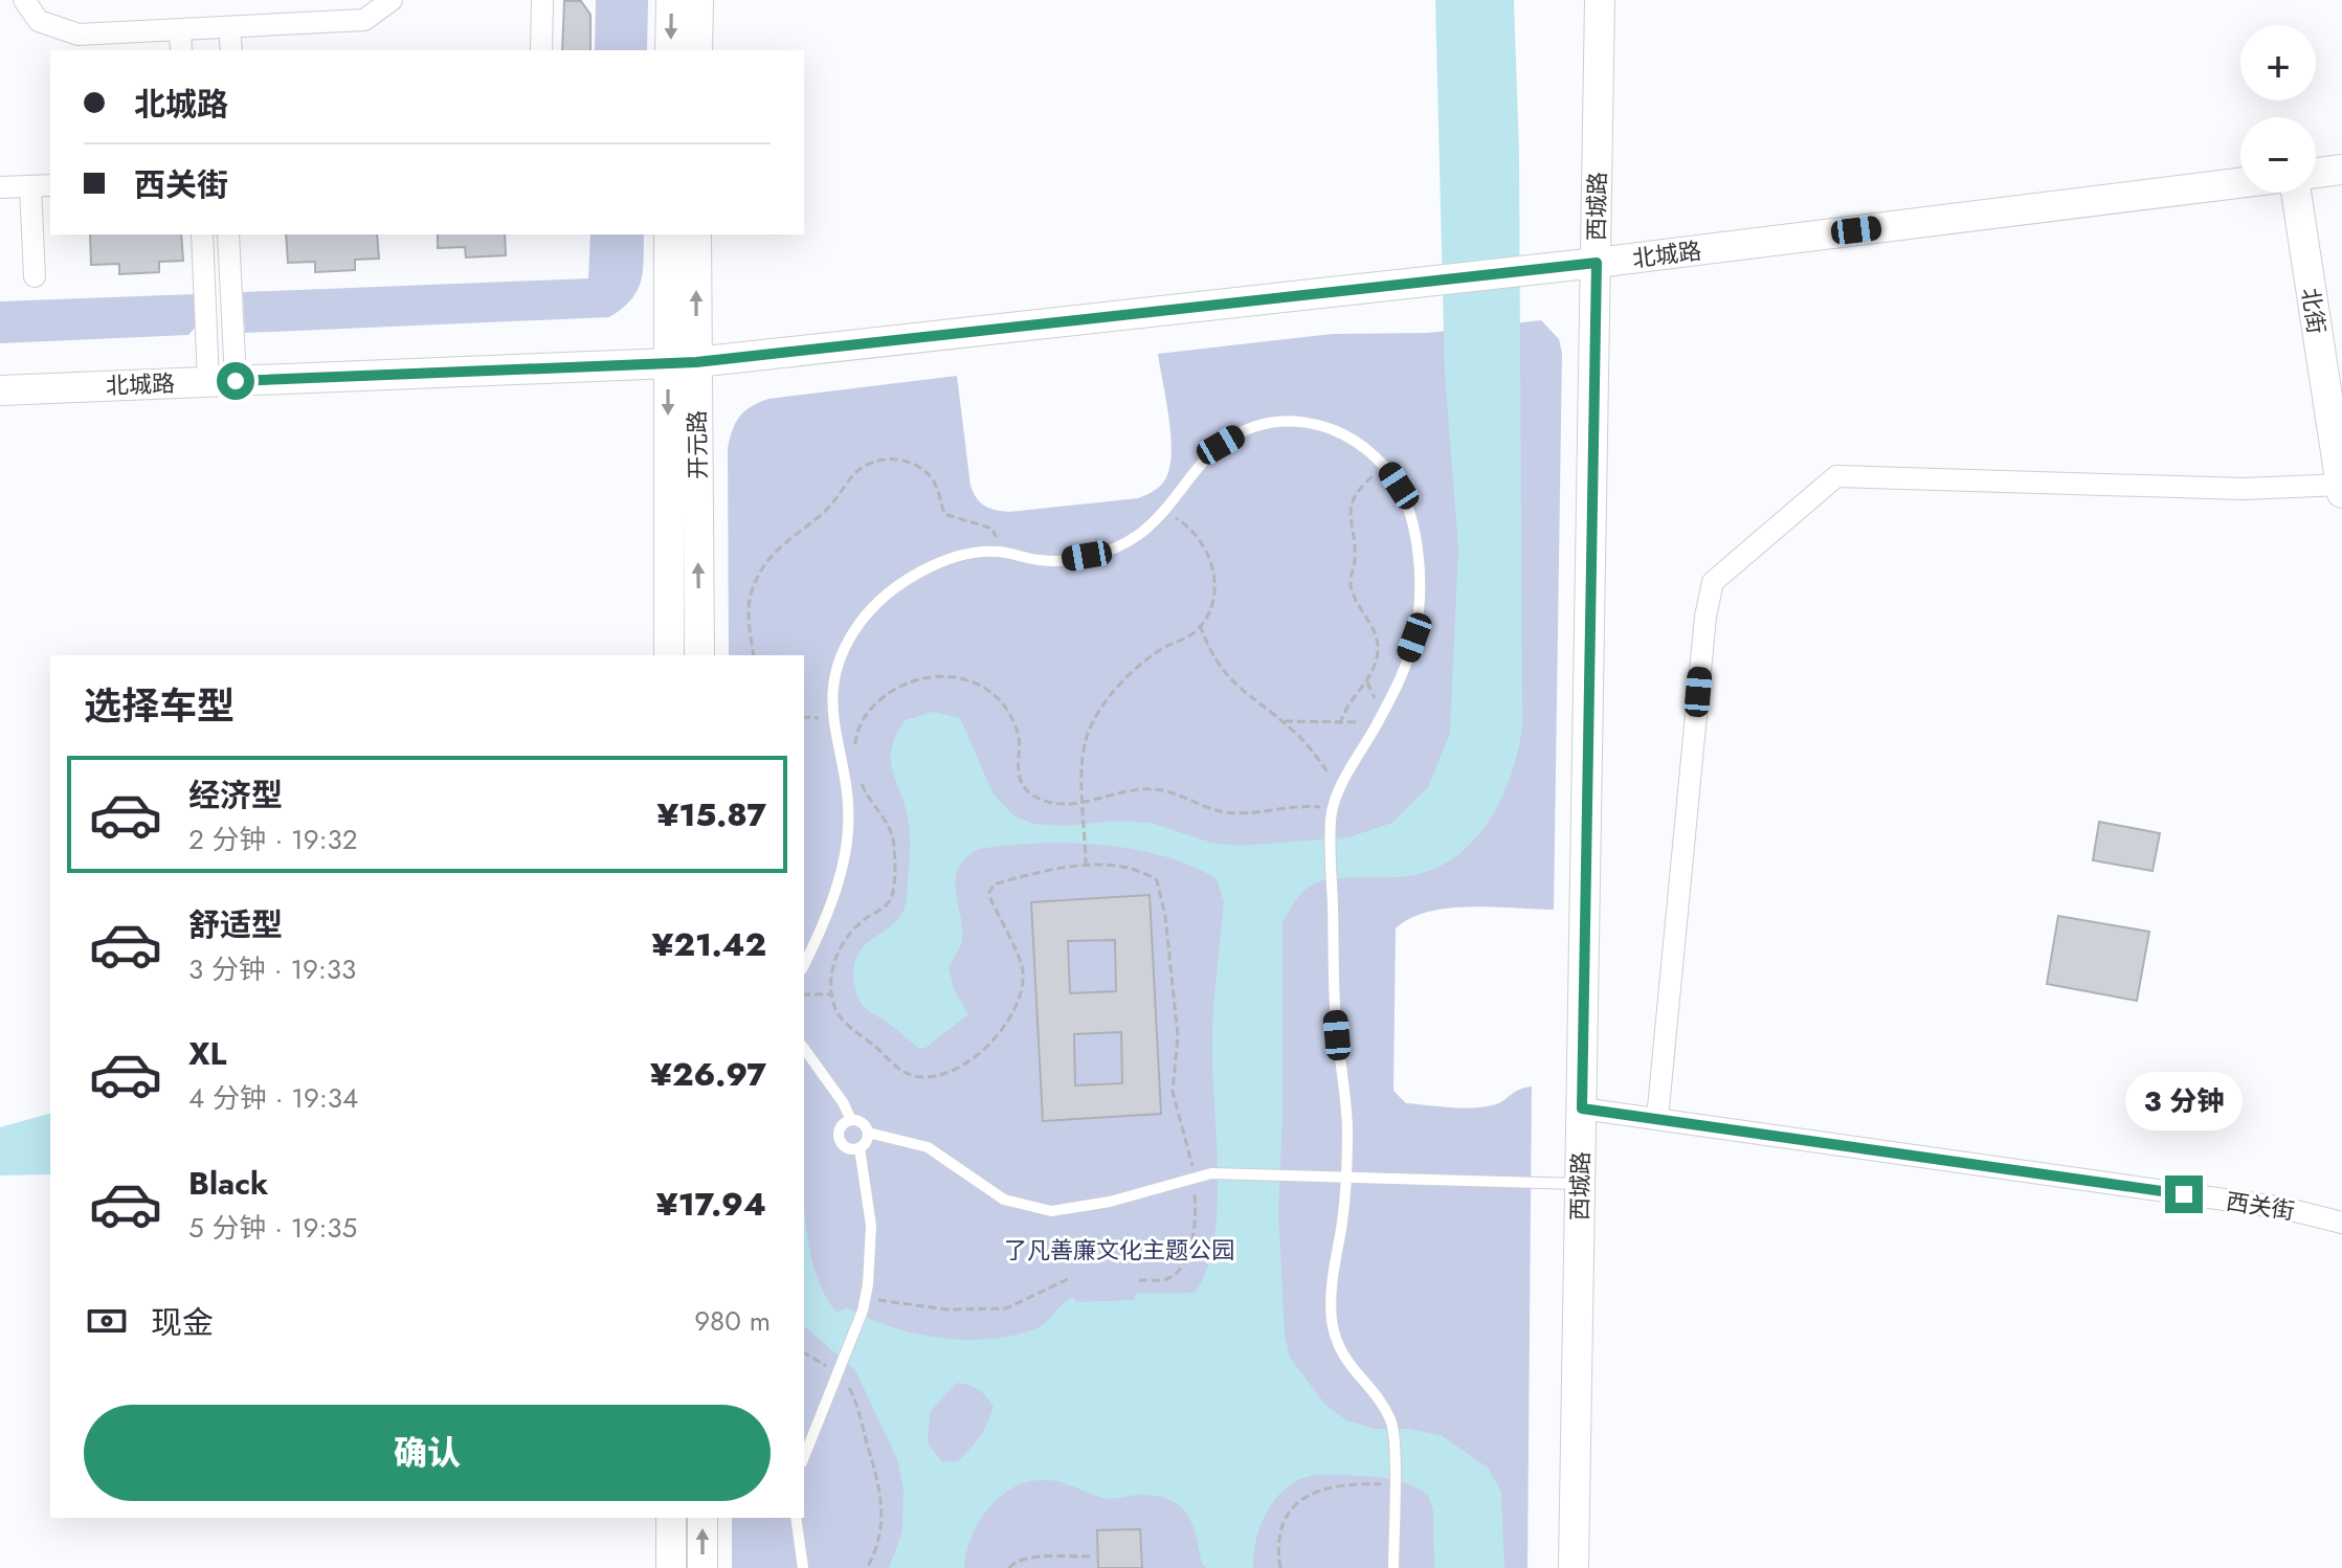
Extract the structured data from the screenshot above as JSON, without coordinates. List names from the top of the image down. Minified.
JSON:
{"streets":{"street":["西城路","北城路","北街","开元路","西关街"]},"crossings":[["西城路","北城路"],["西城路","西关街"],["北城路","开元路"]],"parks":["了凡善廉文化主题公园"],"page":{"map_buttons":["+","−"],"banner":["北城路","西关街"],"heading":"选择车型","list":[{"name":"经济型","note":"2 分钟 · 19:32","value":"¥15.87"},{"name":"舒适型","note":"3 分钟 · 19:33","value":"¥21.42"},{"name":"XL","note":"4 分钟 · 19:34","value":"¥26.97"},{"name":"Black","note":"5 分钟 · 19:35","value":"¥17.94"}],"bubble":"3 分钟","pay":["现金","980 m"],"buttons":"确认"}}
